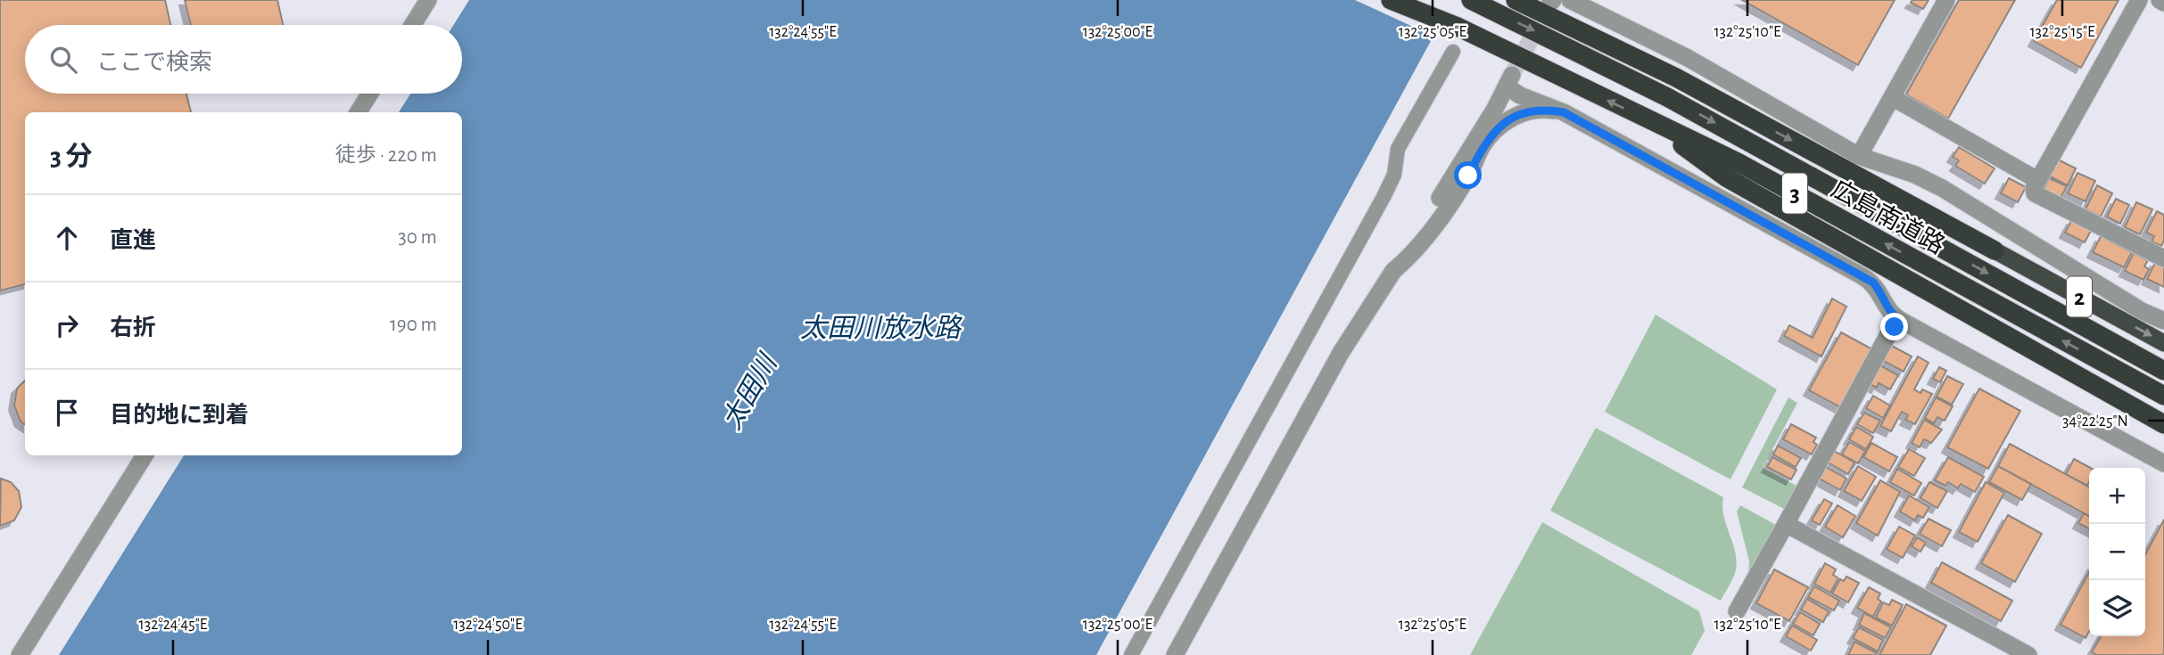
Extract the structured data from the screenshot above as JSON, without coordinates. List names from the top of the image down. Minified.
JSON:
{"streets":{"highway":["3","広島南道路","2"]},"water":["太田川放水路","太田川"],"page":{"search":"ここで検索","heading":["3 分","徒歩 · 220 m"],"list":[["直進","30 m"],["右折","190 m"],"目的地に到着"],"map_buttons":["+","−"]},"coordinates":["132°24'55\"E","132°25'00\"E","132°25'05\"E","132°25'10\"E","132°25'15\"E","34°22'25\"N","132°24'45\"E","132°24'50\"E"]}
